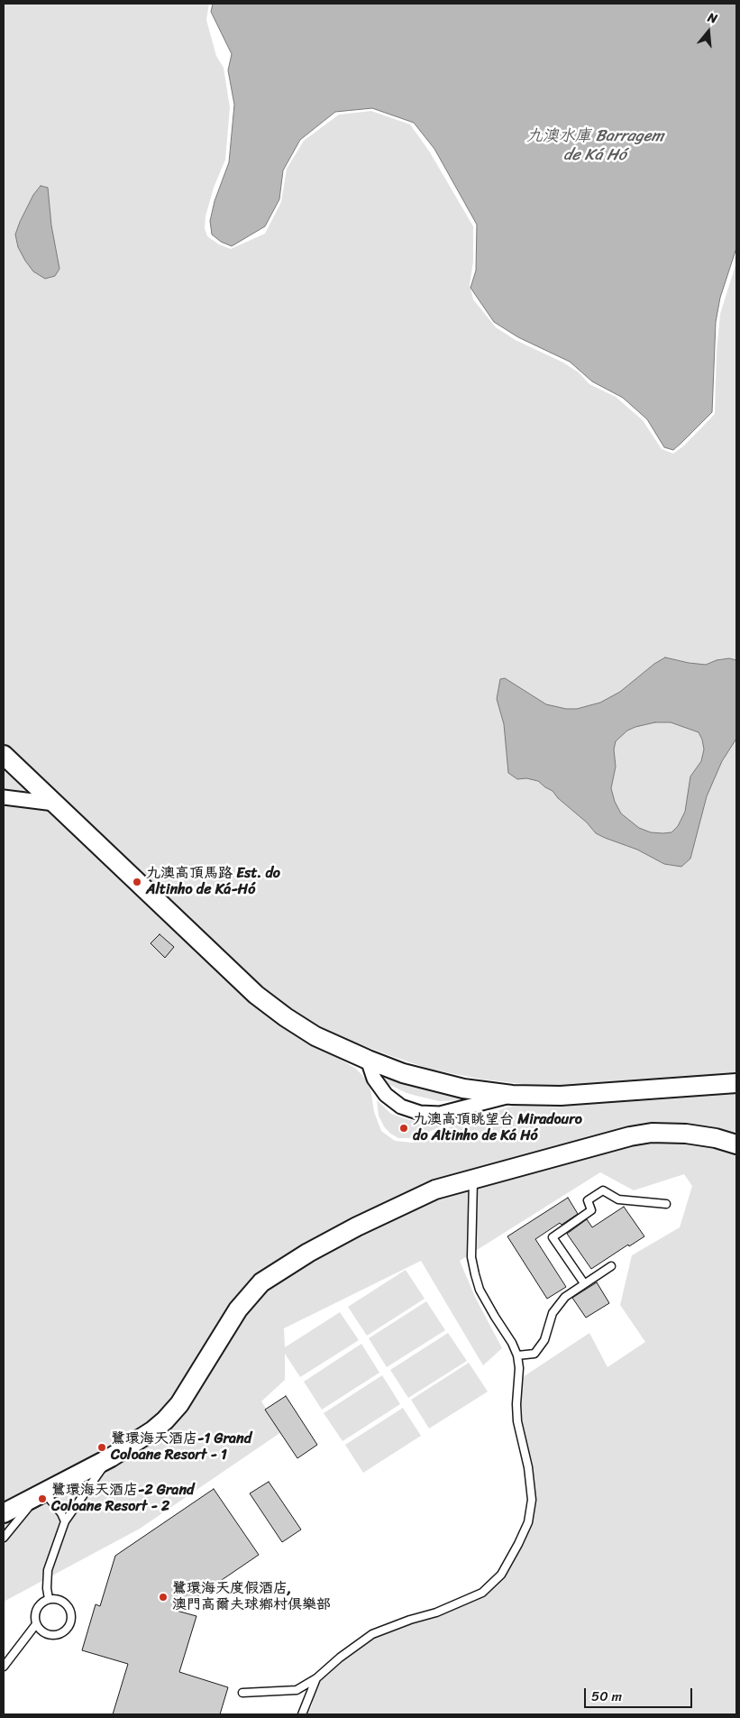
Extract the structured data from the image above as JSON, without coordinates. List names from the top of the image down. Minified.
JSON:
{"water":["九澳水庫 Barragem de Ká Hó"],"places":["九澳高頂馬路 Est. do Altinho de Ká-Hó","九澳高頂眺望台 Miradouro do Altinho de Ká Hó","鷺環海天酒店-1 Grand Coloane Resort - 1","鷺環海天酒店-2 Grand Coloane Resort - 2","鷺環海天度假酒店, 澳門高爾夫球鄉村俱樂部"],"scale_bar":"50 m","north":"top"}
